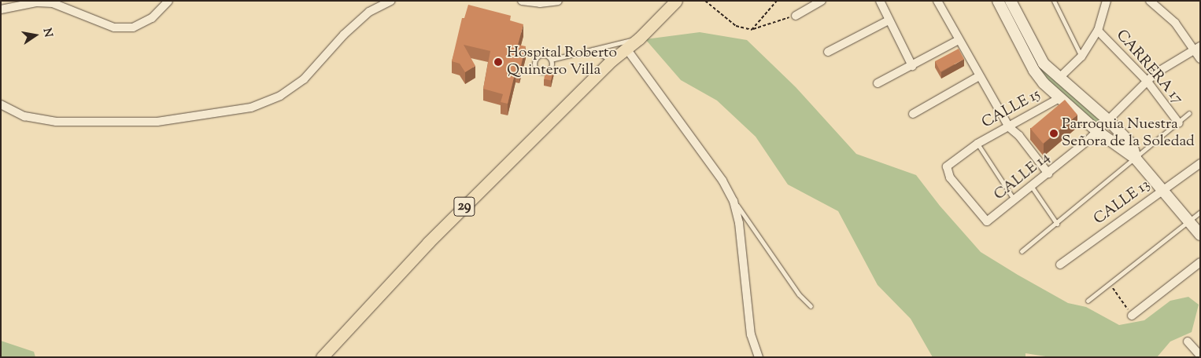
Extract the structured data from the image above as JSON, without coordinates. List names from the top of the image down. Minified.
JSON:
{"streets":{"main road":["29"],"street":["CARRERA 17","CALLE 15","CALLE 14","CALLE 13"]},"crossings":[["CARRERA 17","CALLE 14"],["CALLE 15","CALLE 14"]],"places":["Hospital Roberto Quintero Villa","Parroquia Nuestra Señora de la Soledad"],"north":"right"}
